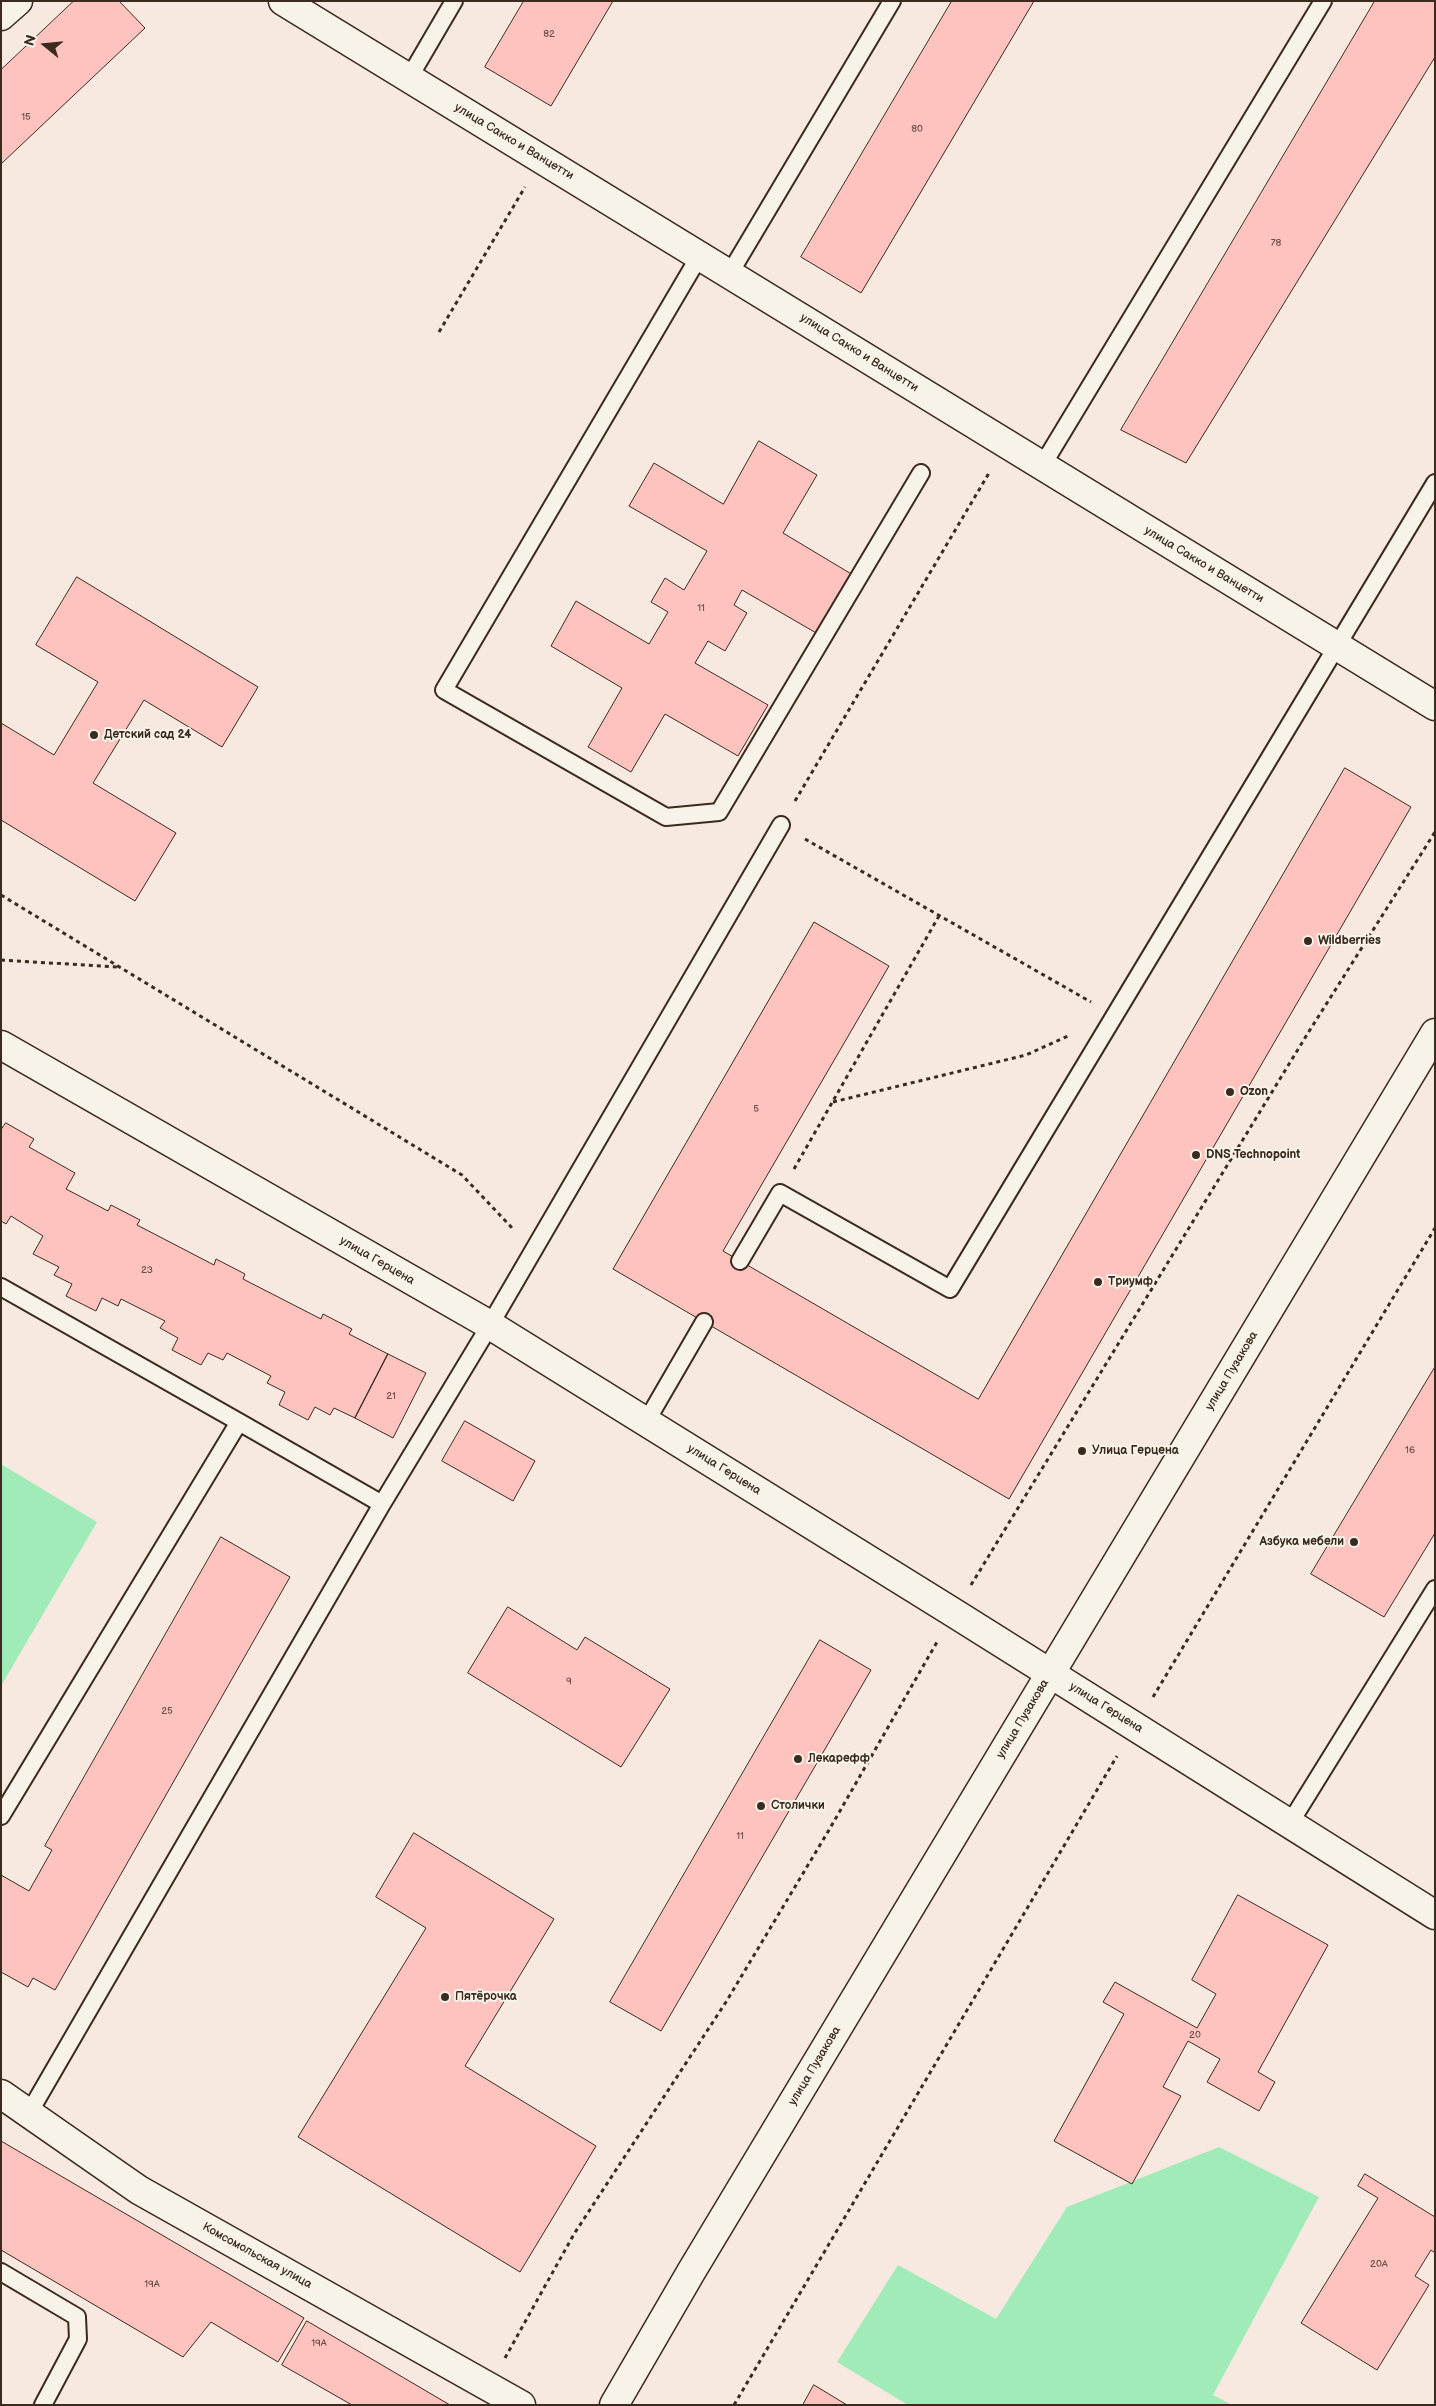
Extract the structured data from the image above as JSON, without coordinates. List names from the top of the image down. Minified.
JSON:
{"streets":{"street":["улица Сакко и Ванцетти","улица Герцена","улица Пузакова","Комсомольская улица"]},"crossings":[["улица Герцена","улица Пузакова"]],"places":["Детский сад 24","Wildberries","Ozon","DNS Technopoint","Триумф","Улица Герцена","Азбука мебели","Лекарефф","Столички","Пятёрочка"],"house_numbers":["82","15","80","78","11","5","23","21","16","9","25","11","20","20А","19А","19А"],"north":"left"}
